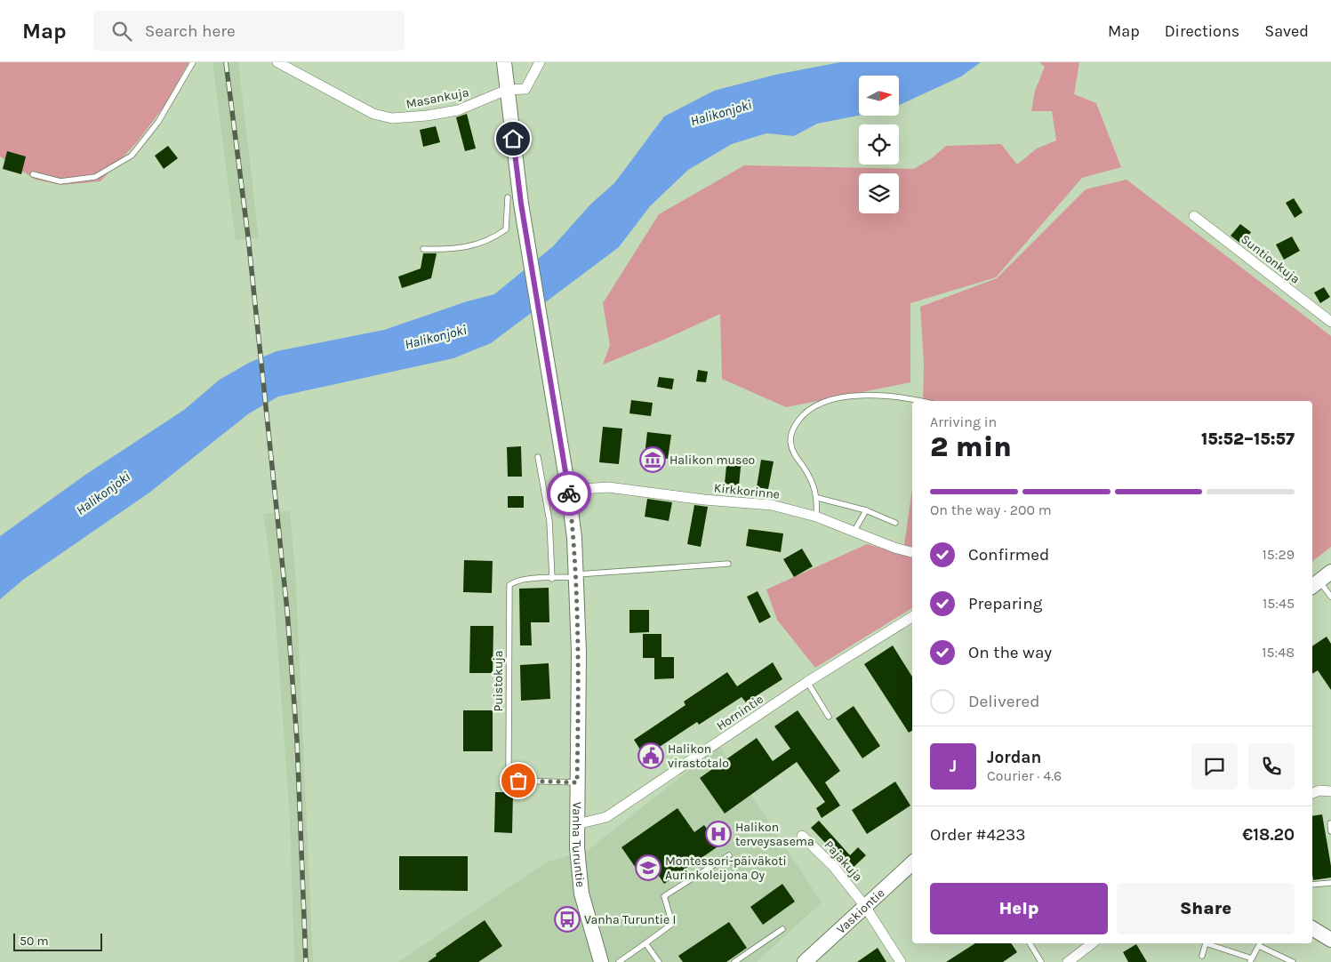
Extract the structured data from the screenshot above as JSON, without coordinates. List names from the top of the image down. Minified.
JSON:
{"streets":{"street":["Masankuja","Suntionkuja","Kirkkorinne","Hornintie","Vanha Turuntie","Pajakuja","Vaskiontie"],"lane":["Puistokuja"]},"crossings":[["Masankuja","Vanha Turuntie"],["Kirkkorinne","Vanha Turuntie"],["Puistokuja","Vanha Turuntie"],["Hornintie","Vanha Turuntie"],["Pajakuja","Vaskiontie"]],"water":["Halikonjoki"],"places":{"museum":["Halikon museo"],"public building":["Halikon virastotalo"],"hospital":["Halikon terveysasema"],"school or university":["Montessori-päiväkoti Aurinkoleijona Oy"],"bus stop":["Vanha Turuntie I"]},"scale_bar":"50 m","north":"right","page":{"header":"Map","search":"Search here","nav":["Map","Directions","Saved"],"heading":["2 min","Arriving in","15:52–15:57"],"panel":["Jordan","Courier · 4.6","Order #4233","€18.20"],"bar":"On the way · 200 m","list":[["Confirmed","15:29"],["Preparing","15:45"],["On the way","15:48"],"Delivered"],"round":"J","buttons":["Help","Share"],"scale":"50 m"}}
